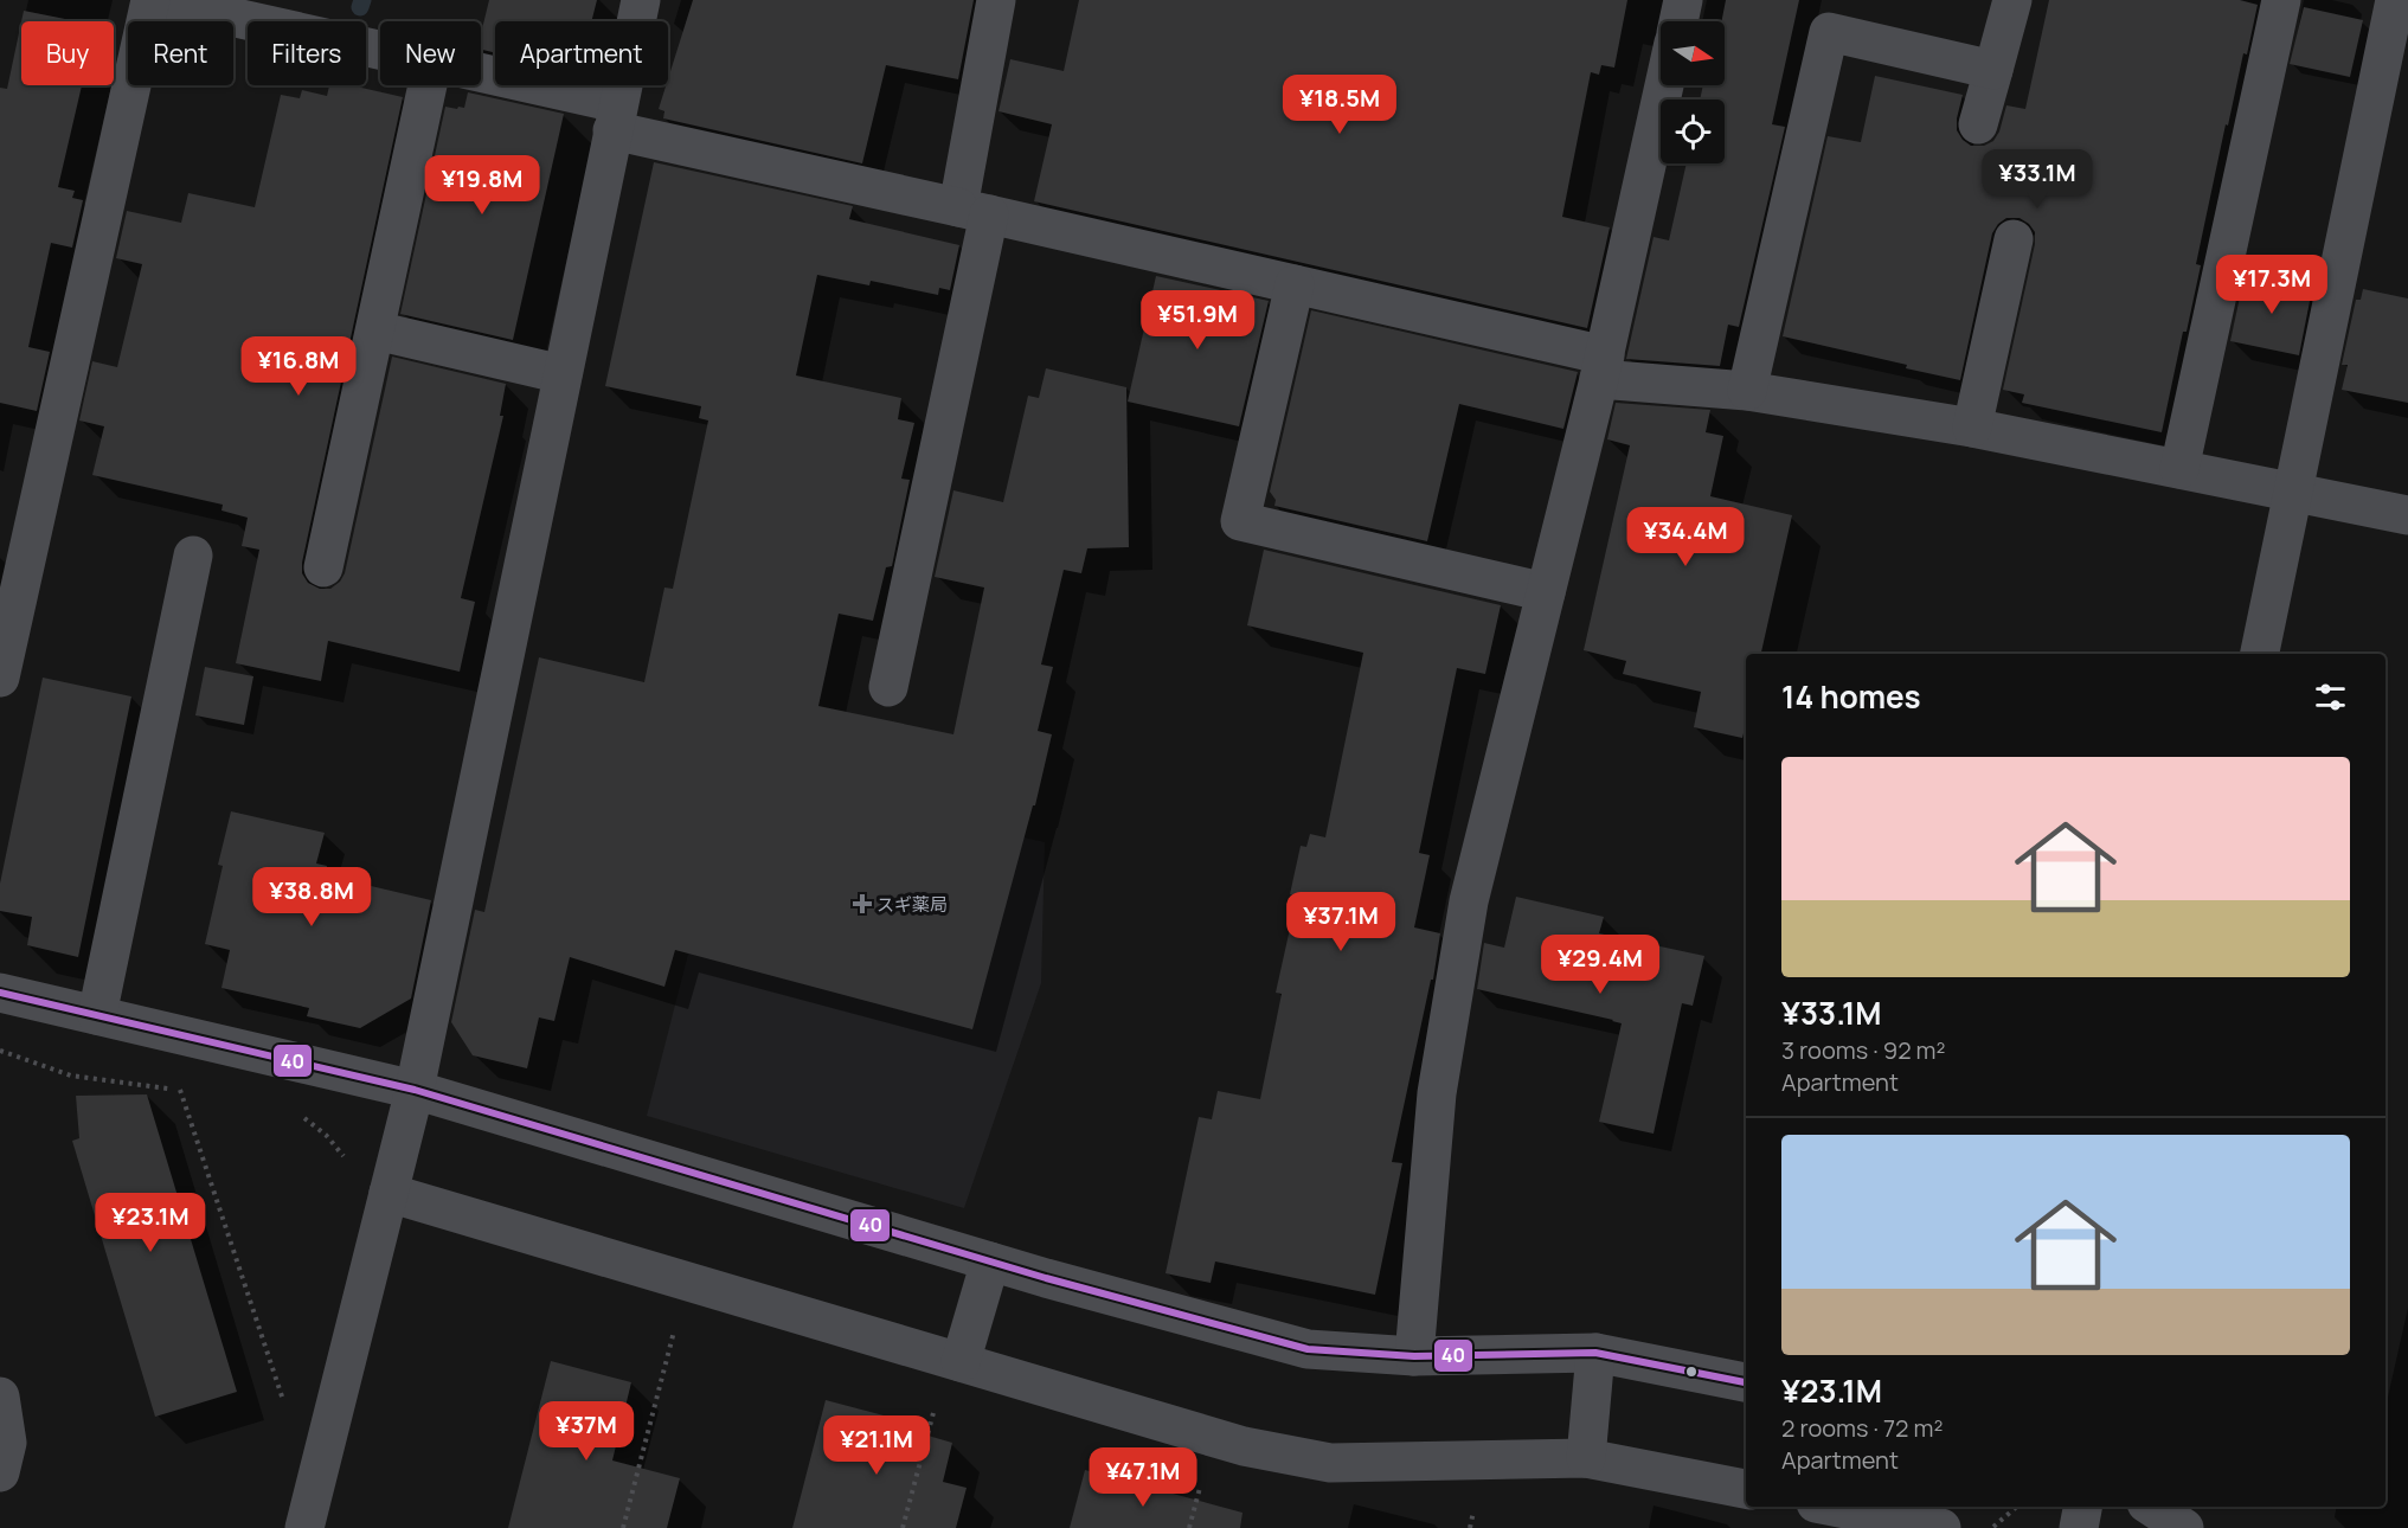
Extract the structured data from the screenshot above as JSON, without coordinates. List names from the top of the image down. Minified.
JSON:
{"places":{"health":["スギ薬局"]},"lines":["transit line 40"],"north":"right","page":{"chip":["Buy","Rent","Filters","New","Apartment"],"price":["¥18.5M","¥33.1M","¥19.8M","¥17.3M","¥51.9M","¥16.8M","¥34.4M","¥38.8M","¥37.1M","¥29.4M","¥23.1M","¥37M","¥21.1M","¥47.1M"],"heading":"14 homes","list":[{"name":"¥33.1M","note":"3 rooms · 92 m² · Apartment"},{"name":"¥23.1M","note":"2 rooms · 72 m² · Apartment"}]}}
